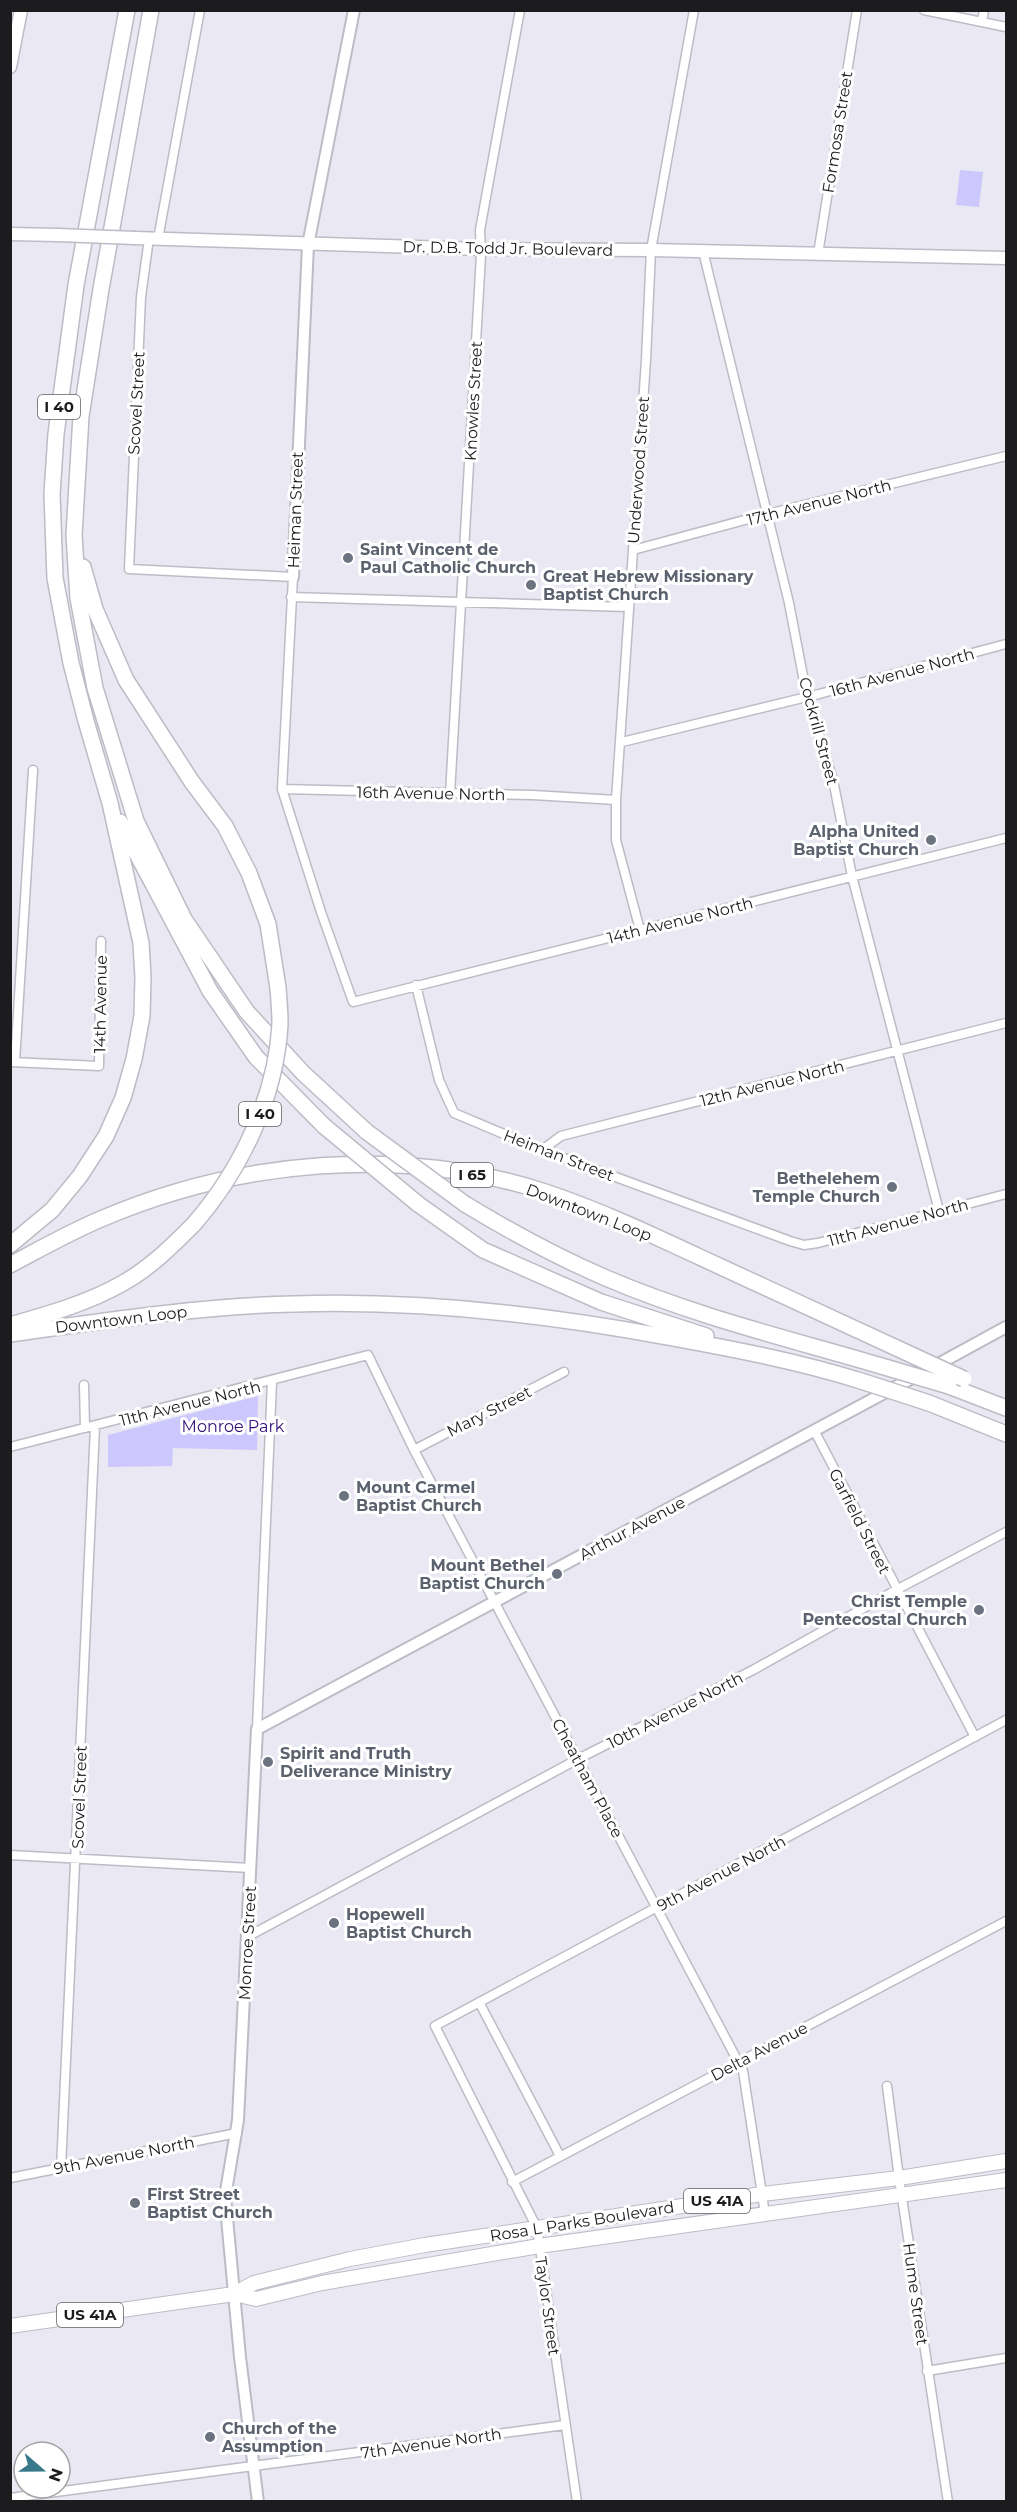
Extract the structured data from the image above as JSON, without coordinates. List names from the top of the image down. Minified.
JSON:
{"streets":{"highway":["I 40","I 65","Downtown Loop"],"main road":["Dr. D.B. Todd Jr. Boulevard","US 41A","Rosa L Parks Boulevard"],"street":["Formosa Street","Knowles Street","Scovel Street","Underwood Street","17th Avenue North","Heiman Street","16th Avenue North","Cockrill Street","14th Avenue North","14th Avenue","12th Avenue North","11th Avenue North","Mary Street","Garfield Street","Arthur Avenue","10th Avenue North","Cheatham Place","9th Avenue North","Monroe Street","Delta Avenue","Hume Street","Taylor Street","7th Avenue North"]},"crossings":[["Formosa Street","Dr. D.B. Todd Jr. Boulevard"],["Dr. D.B. Todd Jr. Boulevard","Knowles Street"],["Dr. D.B. Todd Jr. Boulevard","Scovel Street"],["Dr. D.B. Todd Jr. Boulevard","Underwood Street"],["Dr. D.B. Todd Jr. Boulevard","Heiman Street"],["Dr. D.B. Todd Jr. Boulevard","Cockrill Street"],["Knowles Street","16th Avenue North"],["Scovel Street","Heiman Street"],["Scovel Street","11th Avenue North"],["Scovel Street","9th Avenue North"],["Underwood Street","17th Avenue North"],["Underwood Street","16th Avenue North"],["Underwood Street","14th Avenue North"],["17th Avenue North","Cockrill Street"],["Heiman Street","16th Avenue North"],["Heiman Street","14th Avenue North"],["Heiman Street","12th Avenue North"],["Heiman Street","11th Avenue North"],["16th Avenue North","Cockrill Street"],["Cockrill Street","14th Avenue North"],["Cockrill Street","12th Avenue North"],["Cockrill Street","11th Avenue North"],["11th Avenue North","Cheatham Place"],["11th Avenue North","Monroe Street"],["Mary Street","Cheatham Place"],["Garfield Street","Arthur Avenue"],["Garfield Street","10th Avenue North"],["Garfield Street","9th Avenue North"],["Arthur Avenue","Cheatham Place"],["Arthur Avenue","Monroe Street"],["10th Avenue North","Cheatham Place"],["10th Avenue North","Monroe Street"],["Cheatham Place","9th Avenue North"],["Cheatham Place","Delta Avenue"],["Cheatham Place","Rosa L Parks Boulevard"],["9th Avenue North","Monroe Street"],["9th Avenue North","Taylor Street"],["Monroe Street","Rosa L Parks Boulevard"],["Monroe Street","7th Avenue North"],["Delta Avenue","Taylor Street"],["Rosa L Parks Boulevard","Hume Street"],["Rosa L Parks Boulevard","Taylor Street"],["Taylor Street","7th Avenue North"]],"parks":["Monroe Park"],"places":["Saint Vincent de Paul Catholic Church","Great Hebrew Missionary Baptist Church","Alpha United Baptist Church","Bethelehem Temple Church","Mount Carmel Baptist Church","Mount Bethel Baptist Church","Christ Temple Pentecostal Church","Spirit and Truth Deliverance Ministry","Hopewell Baptist Church","First Street Baptist Church","Church of the Assumption"],"north":"right"}
